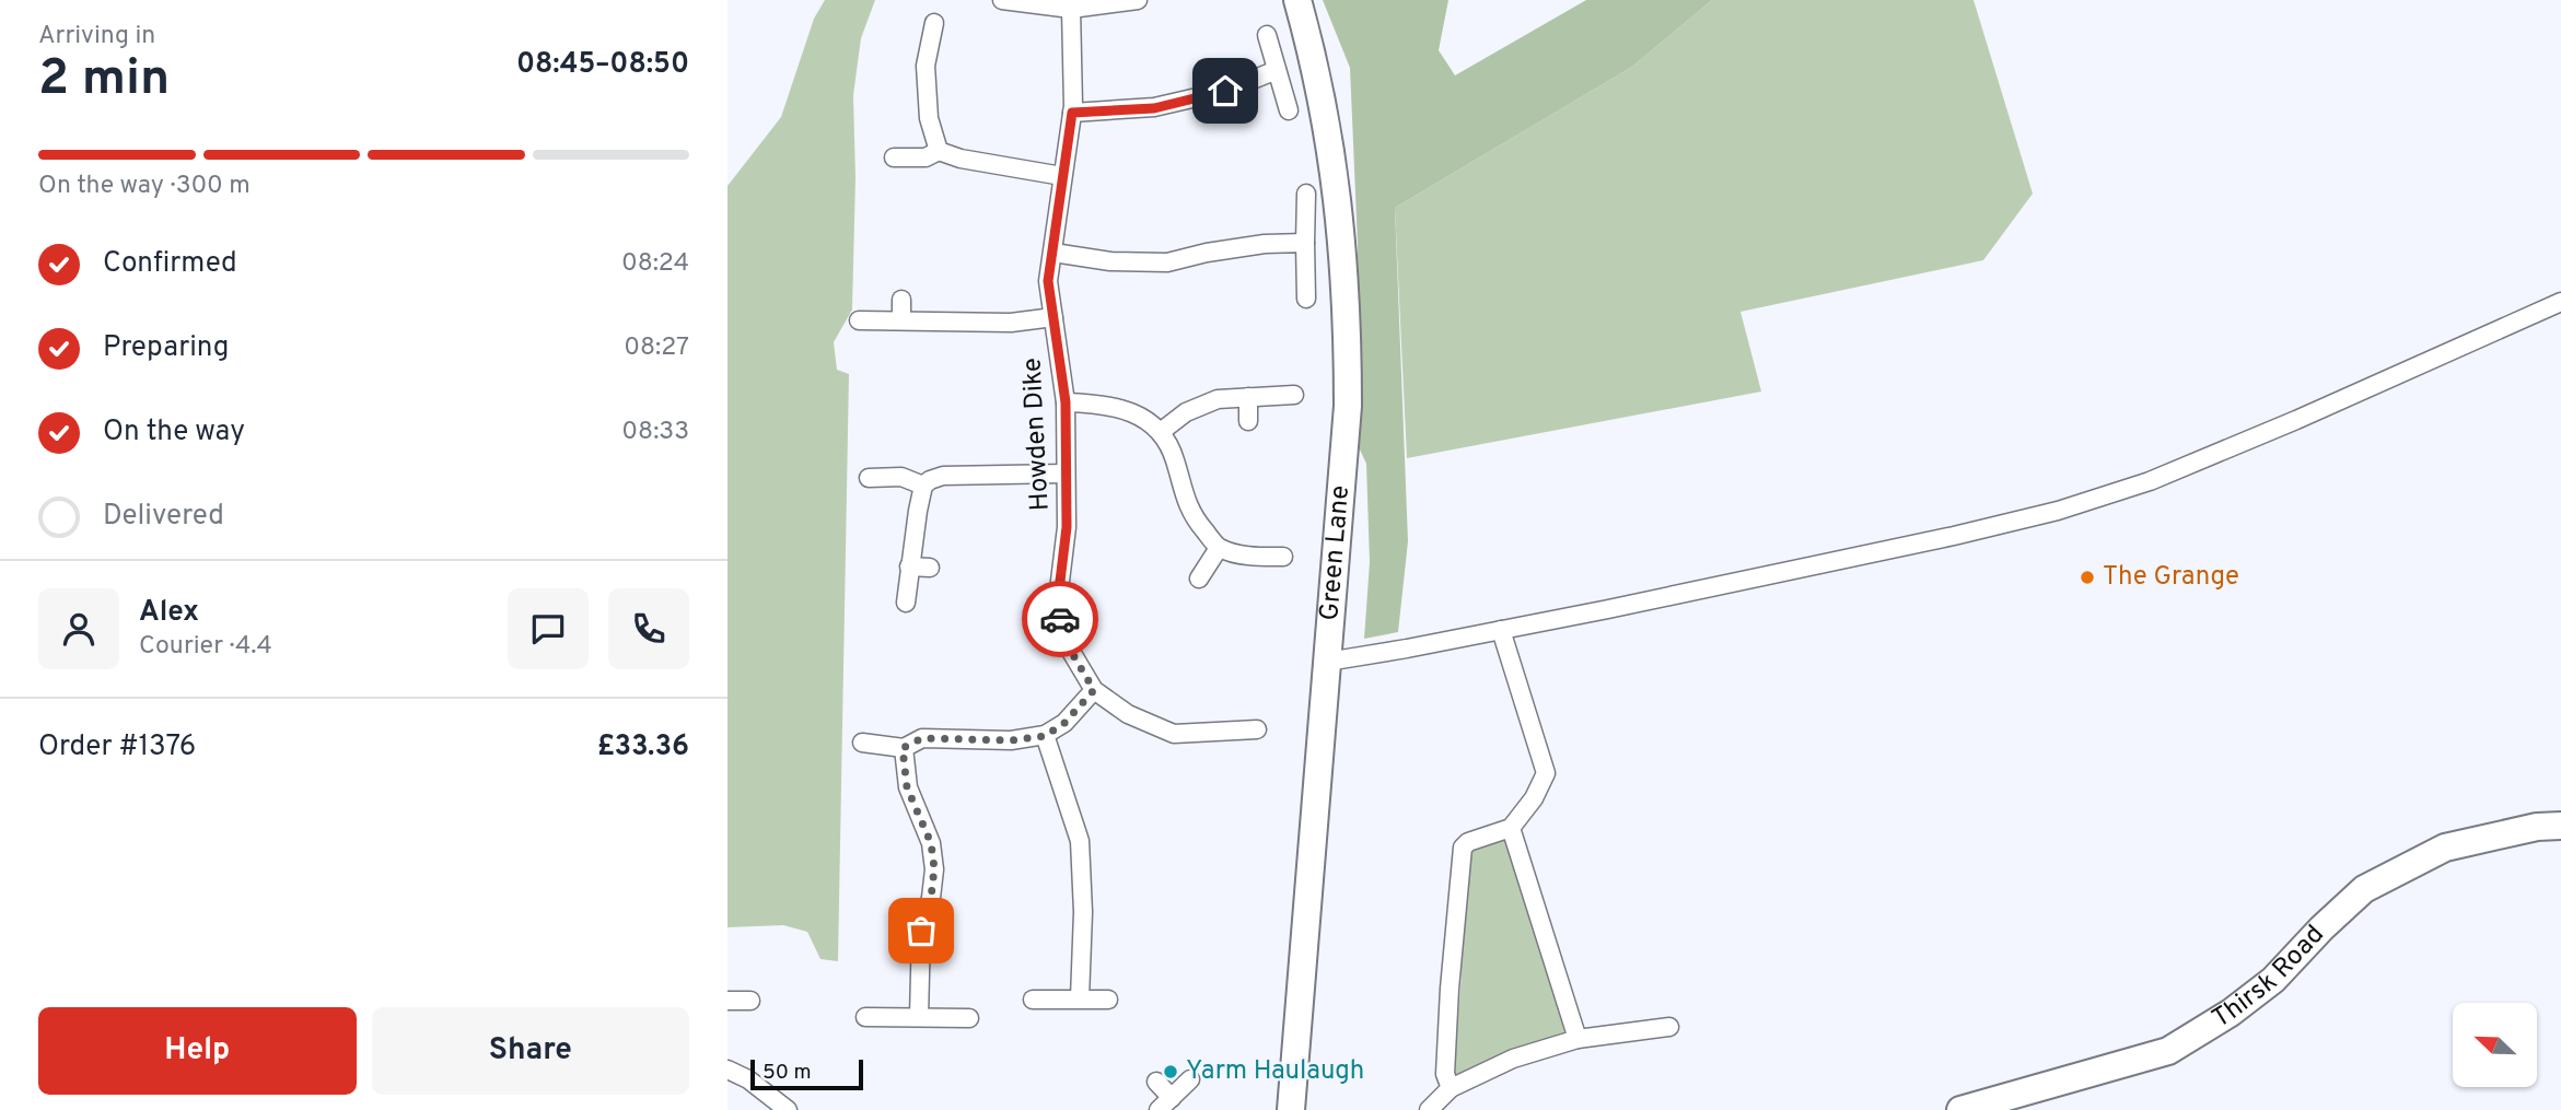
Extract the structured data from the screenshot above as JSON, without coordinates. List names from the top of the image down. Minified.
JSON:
{"streets":{"main road":["Green Lane","Thirsk Road"],"street":["Howden Dike"]},"places":["The Grange","Yarm Haulaugh"],"scale_bar":"50 m","north":"top left","page":{"heading":["2 min","Arriving in","08:45–08:50"],"panel":["Alex","Courier · 4.4","Order #1376","£33.36"],"bar":"On the way · 300 m","list":[["Confirmed","08:24"],["Preparing","08:27"],["On the way","08:33"],"Delivered"],"buttons":["Help","Share"],"scale":"50 m"}}
